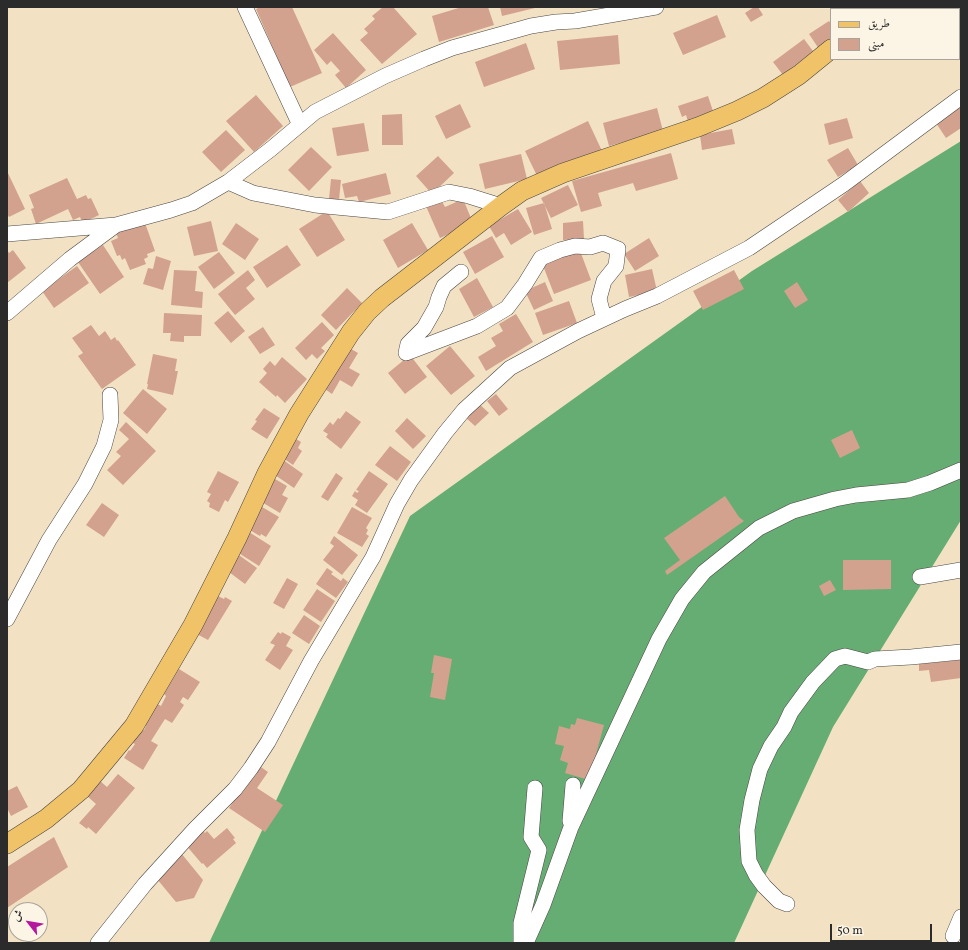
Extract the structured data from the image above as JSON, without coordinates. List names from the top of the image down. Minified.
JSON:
{"legend":["طريق","مبنى"],"scale_bar":"50 m","north":"top left"}
